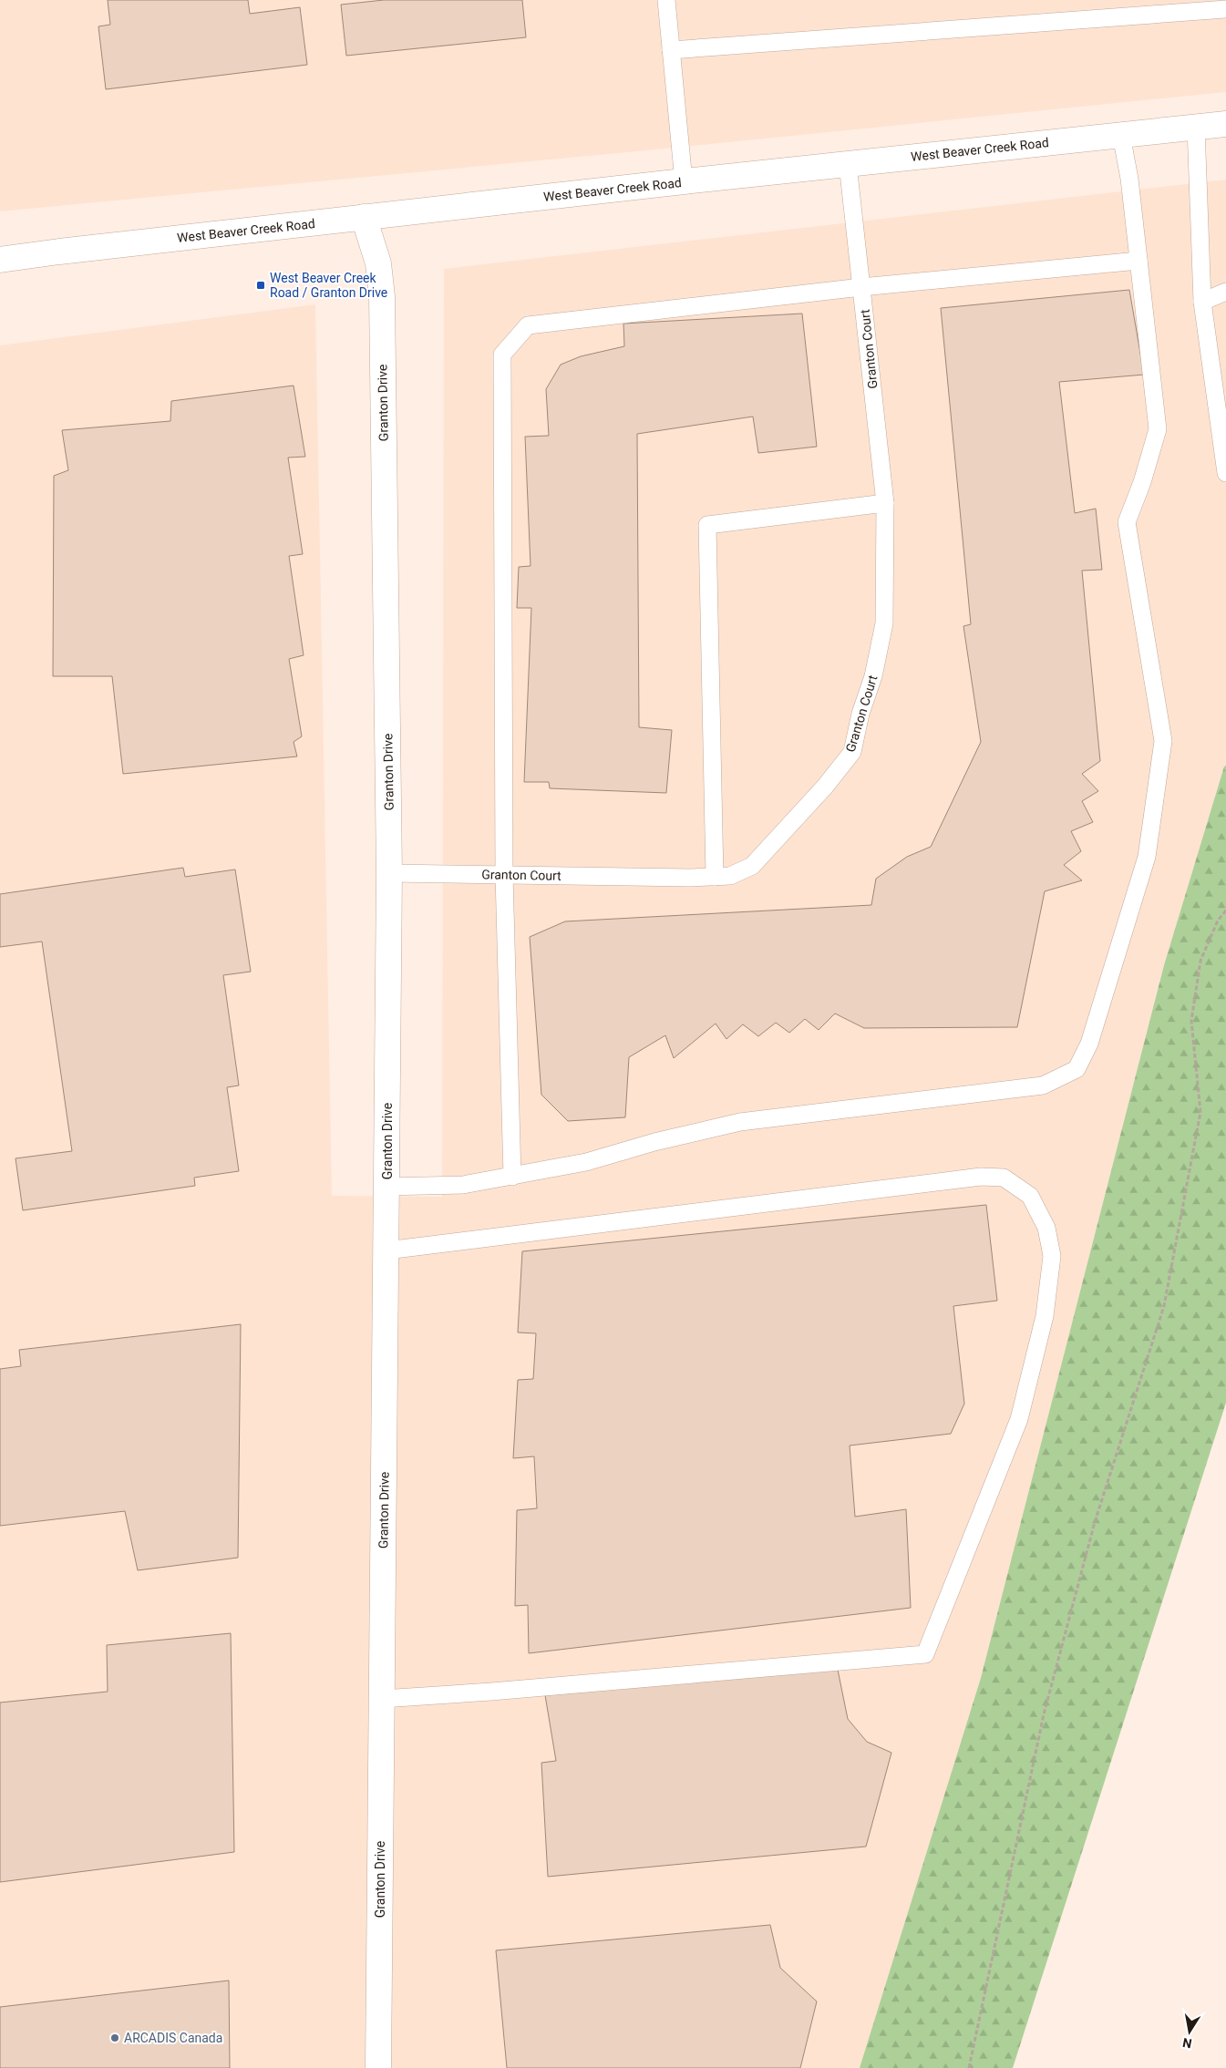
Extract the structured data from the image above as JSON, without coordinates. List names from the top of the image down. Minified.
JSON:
{"streets":{"street":["West Beaver Creek Road","Granton Drive"],"lane":["Granton Court"]},"crossings":[["West Beaver Creek Road","Granton Court"],["West Beaver Creek Road","Granton Drive"],["Granton Court","Granton Drive"]],"places":{"transit":["West Beaver Creek Road / Granton Drive"],"other":["ARCADIS Canada"]},"north":"bottom"}
